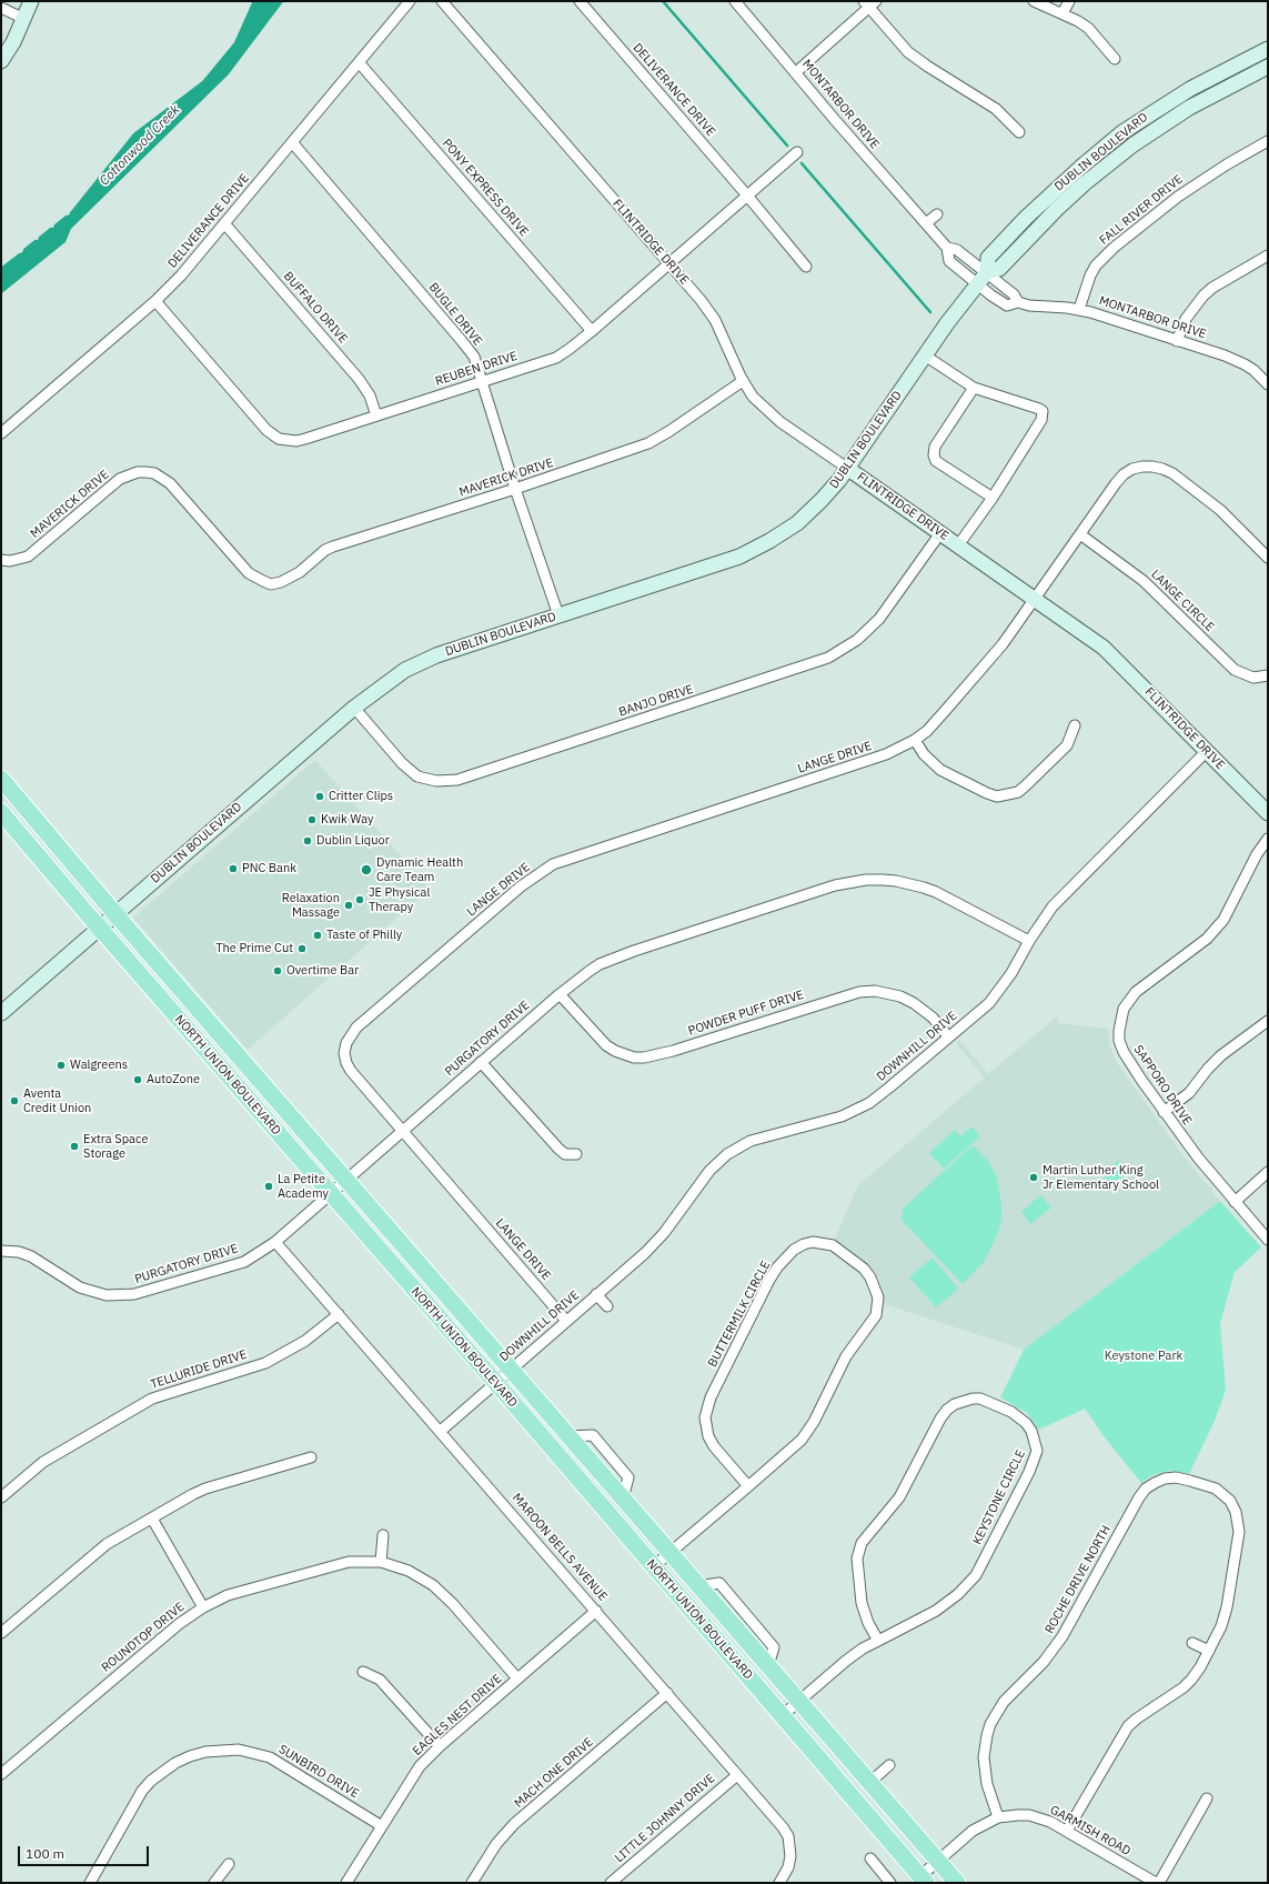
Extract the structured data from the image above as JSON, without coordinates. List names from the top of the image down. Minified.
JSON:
{"streets":{"main road":["DUBLIN BOULEVARD","FLINTRIDGE DRIVE","NORTH UNION BOULEVARD"],"street":["DELIVERANCE DRIVE","MONTARBOR DRIVE","PONY EXPRESS DRIVE","FALL RIVER DRIVE","BUFFALO DRIVE","BUGLE DRIVE","REUBEN DRIVE","MAVERICK DRIVE","LANGE CIRCLE","BANJO DRIVE","LANGE DRIVE","POWDER PUFF DRIVE","PURGATORY DRIVE","DOWNHILL DRIVE","SAPPORO DRIVE","BUTTERMILK CIRCLE","TELLURIDE DRIVE","KEYSTONE CIRCLE","MAROON BELLS AVENUE","ROCHE DRIVE NORTH","ROUNDTOP DRIVE","EAGLES NEST DRIVE","SUNBIRD DRIVE","MACH ONE DRIVE","LITTLE JOHNNY DRIVE","GARMISH ROAD"]},"crossings":[["DELIVERANCE DRIVE","PONY EXPRESS DRIVE"],["DELIVERANCE DRIVE","BUFFALO DRIVE"],["DELIVERANCE DRIVE","BUGLE DRIVE"],["DELIVERANCE DRIVE","REUBEN DRIVE"],["MONTARBOR DRIVE","DUBLIN BOULEVARD"],["MONTARBOR DRIVE","FALL RIVER DRIVE"],["DUBLIN BOULEVARD","FLINTRIDGE DRIVE"],["DUBLIN BOULEVARD","BUGLE DRIVE"],["DUBLIN BOULEVARD","BANJO DRIVE"],["DUBLIN BOULEVARD","NORTH UNION BOULEVARD"],["PONY EXPRESS DRIVE","REUBEN DRIVE"],["FLINTRIDGE DRIVE","REUBEN DRIVE"],["FLINTRIDGE DRIVE","MAVERICK DRIVE"],["FLINTRIDGE DRIVE","BANJO DRIVE"],["FLINTRIDGE DRIVE","LANGE DRIVE"],["FLINTRIDGE DRIVE","DOWNHILL DRIVE"],["BUFFALO DRIVE","REUBEN DRIVE"],["BUGLE DRIVE","REUBEN DRIVE"],["BUGLE DRIVE","MAVERICK DRIVE"],["LANGE DRIVE","PURGATORY DRIVE"],["LANGE DRIVE","DOWNHILL DRIVE"],["POWDER PUFF DRIVE","PURGATORY DRIVE"],["POWDER PUFF DRIVE","DOWNHILL DRIVE"],["PURGATORY DRIVE","DOWNHILL DRIVE"],["PURGATORY DRIVE","NORTH UNION BOULEVARD"],["PURGATORY DRIVE","MAROON BELLS AVENUE"],["DOWNHILL DRIVE","NORTH UNION BOULEVARD"],["DOWNHILL DRIVE","MAROON BELLS AVENUE"],["NORTH UNION BOULEVARD","BUTTERMILK CIRCLE"],["NORTH UNION BOULEVARD","KEYSTONE CIRCLE"],["NORTH UNION BOULEVARD","GARMISH ROAD"],["TELLURIDE DRIVE","MAROON BELLS AVENUE"],["MAROON BELLS AVENUE","EAGLES NEST DRIVE"],["MAROON BELLS AVENUE","MACH ONE DRIVE"],["MAROON BELLS AVENUE","LITTLE JOHNNY DRIVE"],["ROCHE DRIVE NORTH","GARMISH ROAD"],["ROUNDTOP DRIVE","EAGLES NEST DRIVE"],["EAGLES NEST DRIVE","SUNBIRD DRIVE"]],"water":["Cottonwood Creek"],"parks":["Keystone Park"],"places":["Critter Clips","Kwik Way","Dublin Liquor","PNC Bank","Dynamic Health Care Team","JE Physical Therapy","Relaxation Massage","Taste of Philly","The Prime Cut","Overtime Bar","Walgreens","AutoZone","Aventa Credit Union","Extra Space Storage","Martin Luther King Jr Elementary School","La Petite Academy"],"scale_bar":"100 m"}
